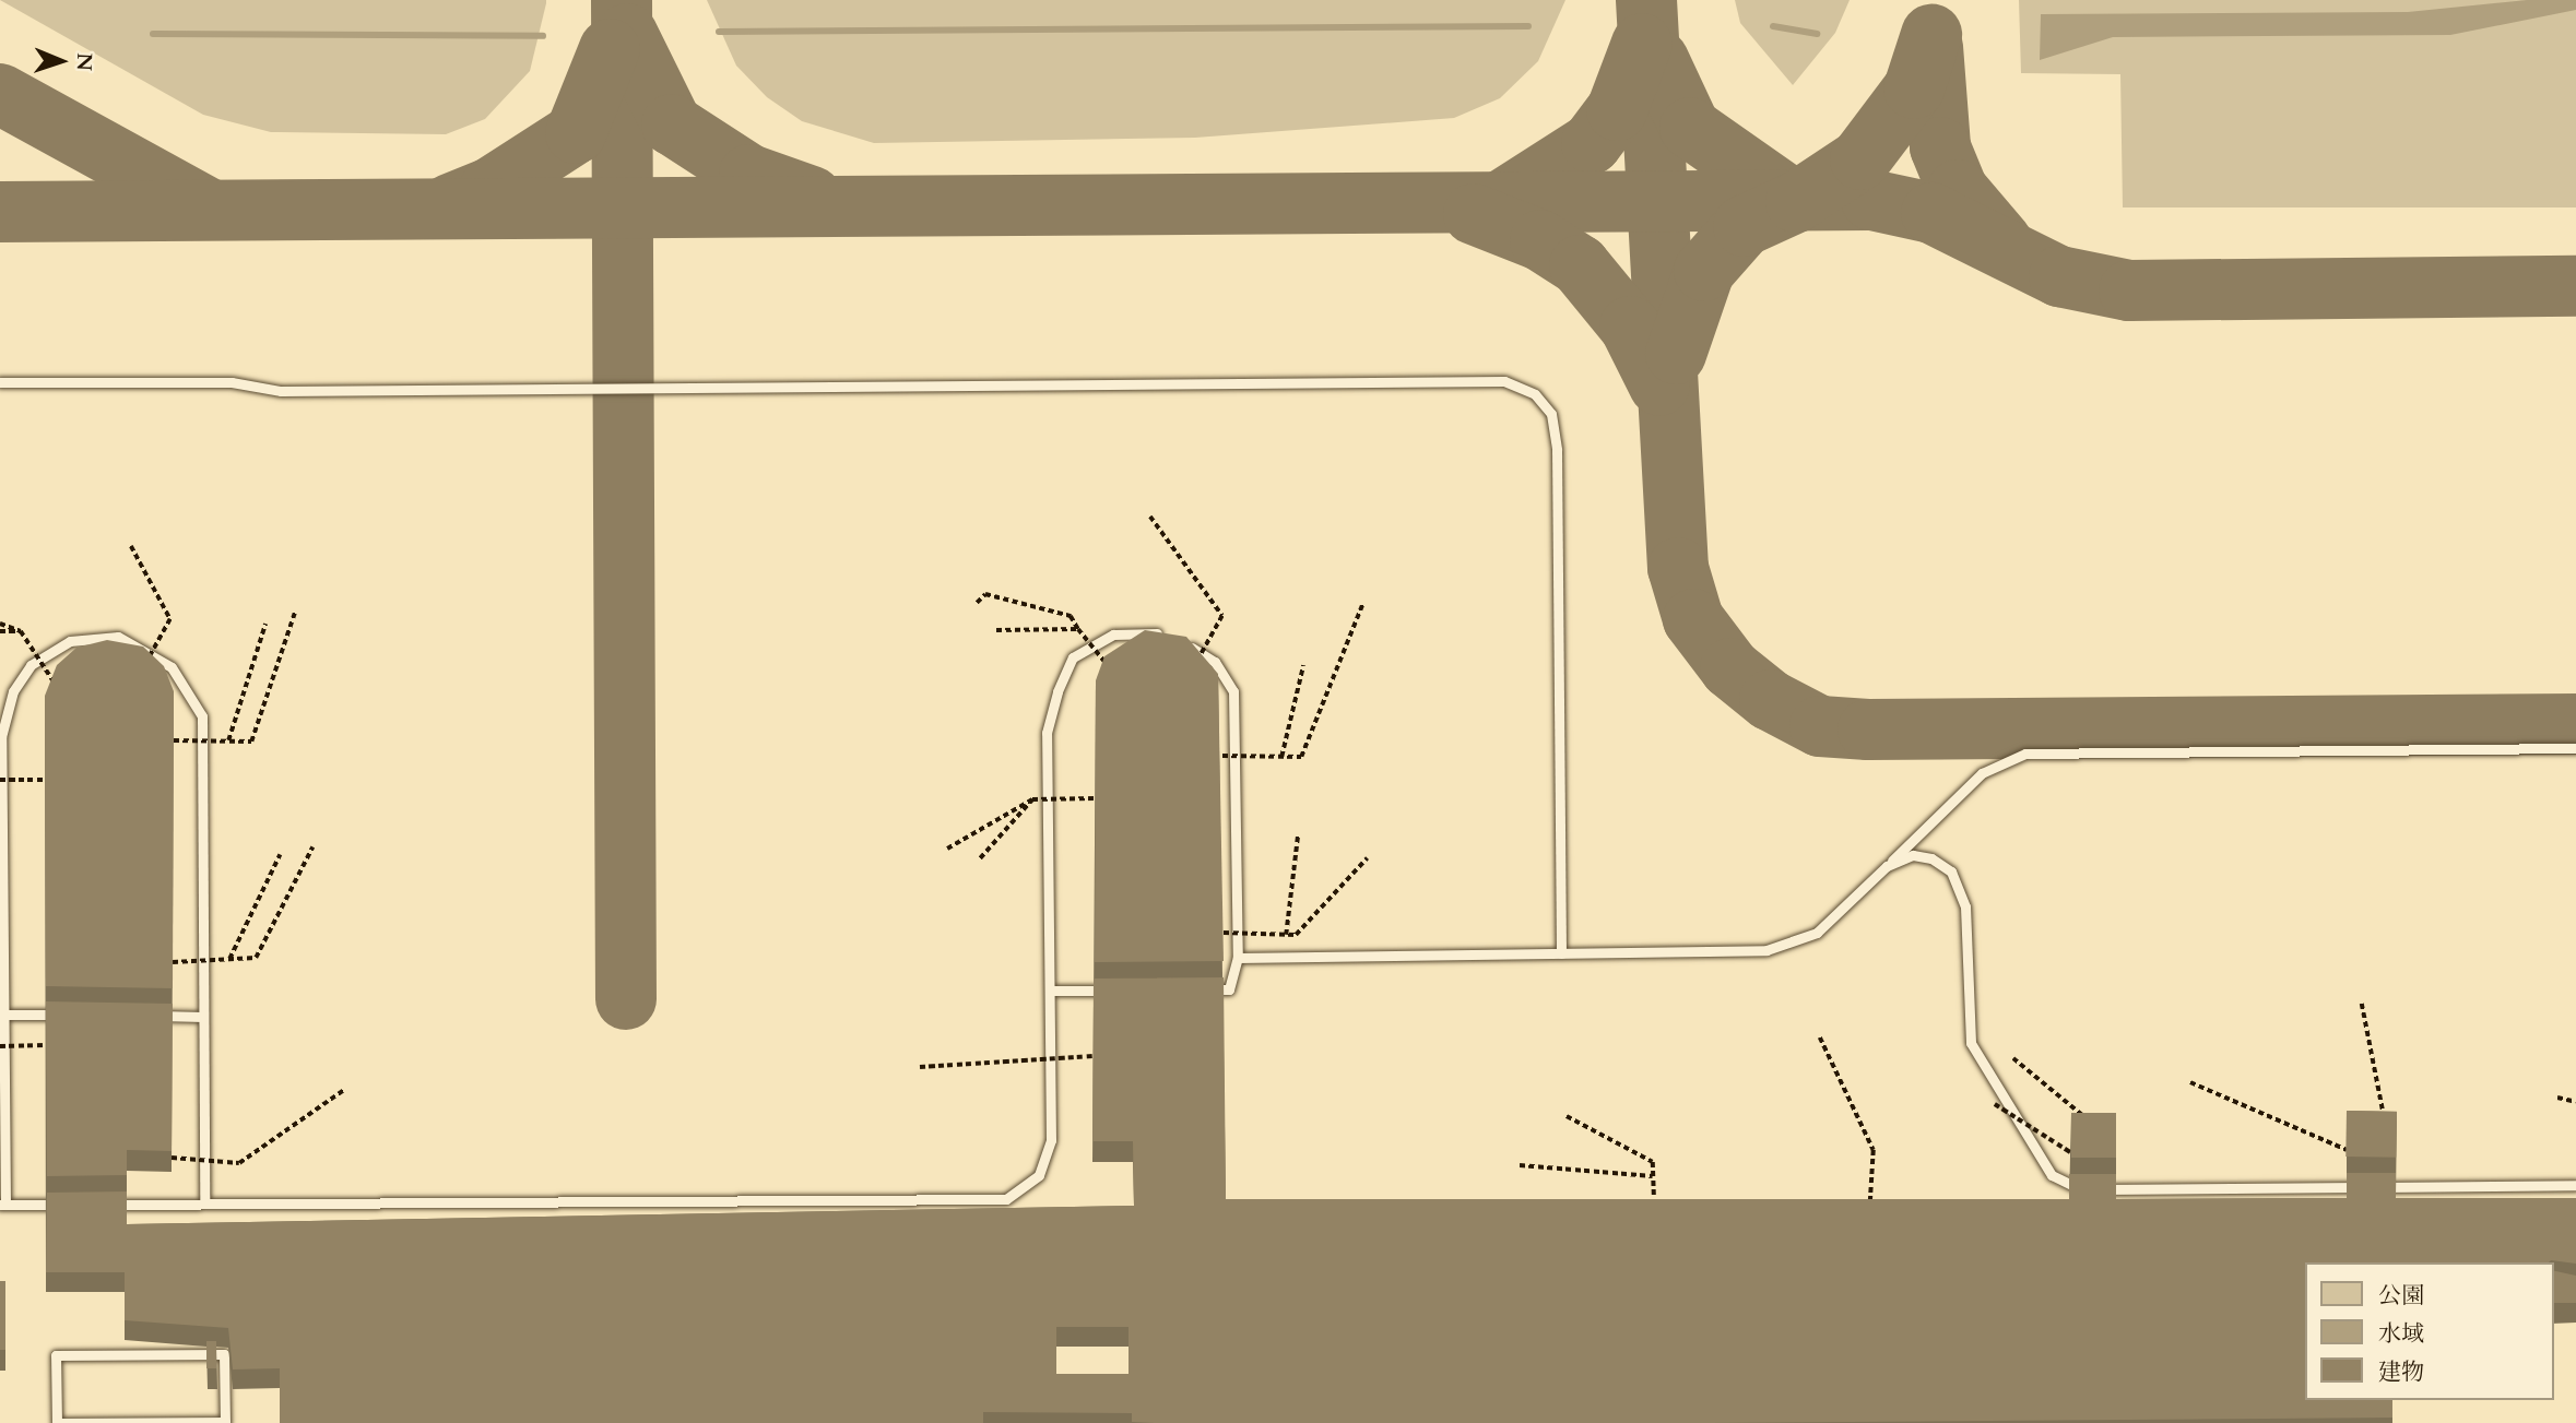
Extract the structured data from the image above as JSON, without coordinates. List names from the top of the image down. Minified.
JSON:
{"legend":["公園","水域","建物"],"north":"right"}
